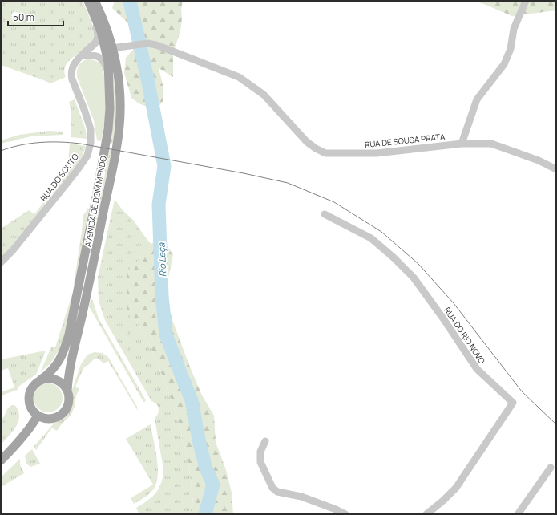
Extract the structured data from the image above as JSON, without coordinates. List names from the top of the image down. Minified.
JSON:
{"streets":{"main road":["AVENIDA DE DOM MENDO"],"street":["RUA DE SOUSA PRATA","RUA DO SOUTO","RUA DO RIO NOVO"]},"crossings":[["RUA DE SOUSA PRATA","AVENIDA DE DOM MENDO"],["RUA DO SOUTO","AVENIDA DE DOM MENDO"]],"water":["Rio Leça"],"scale_bar":"50 m"}
